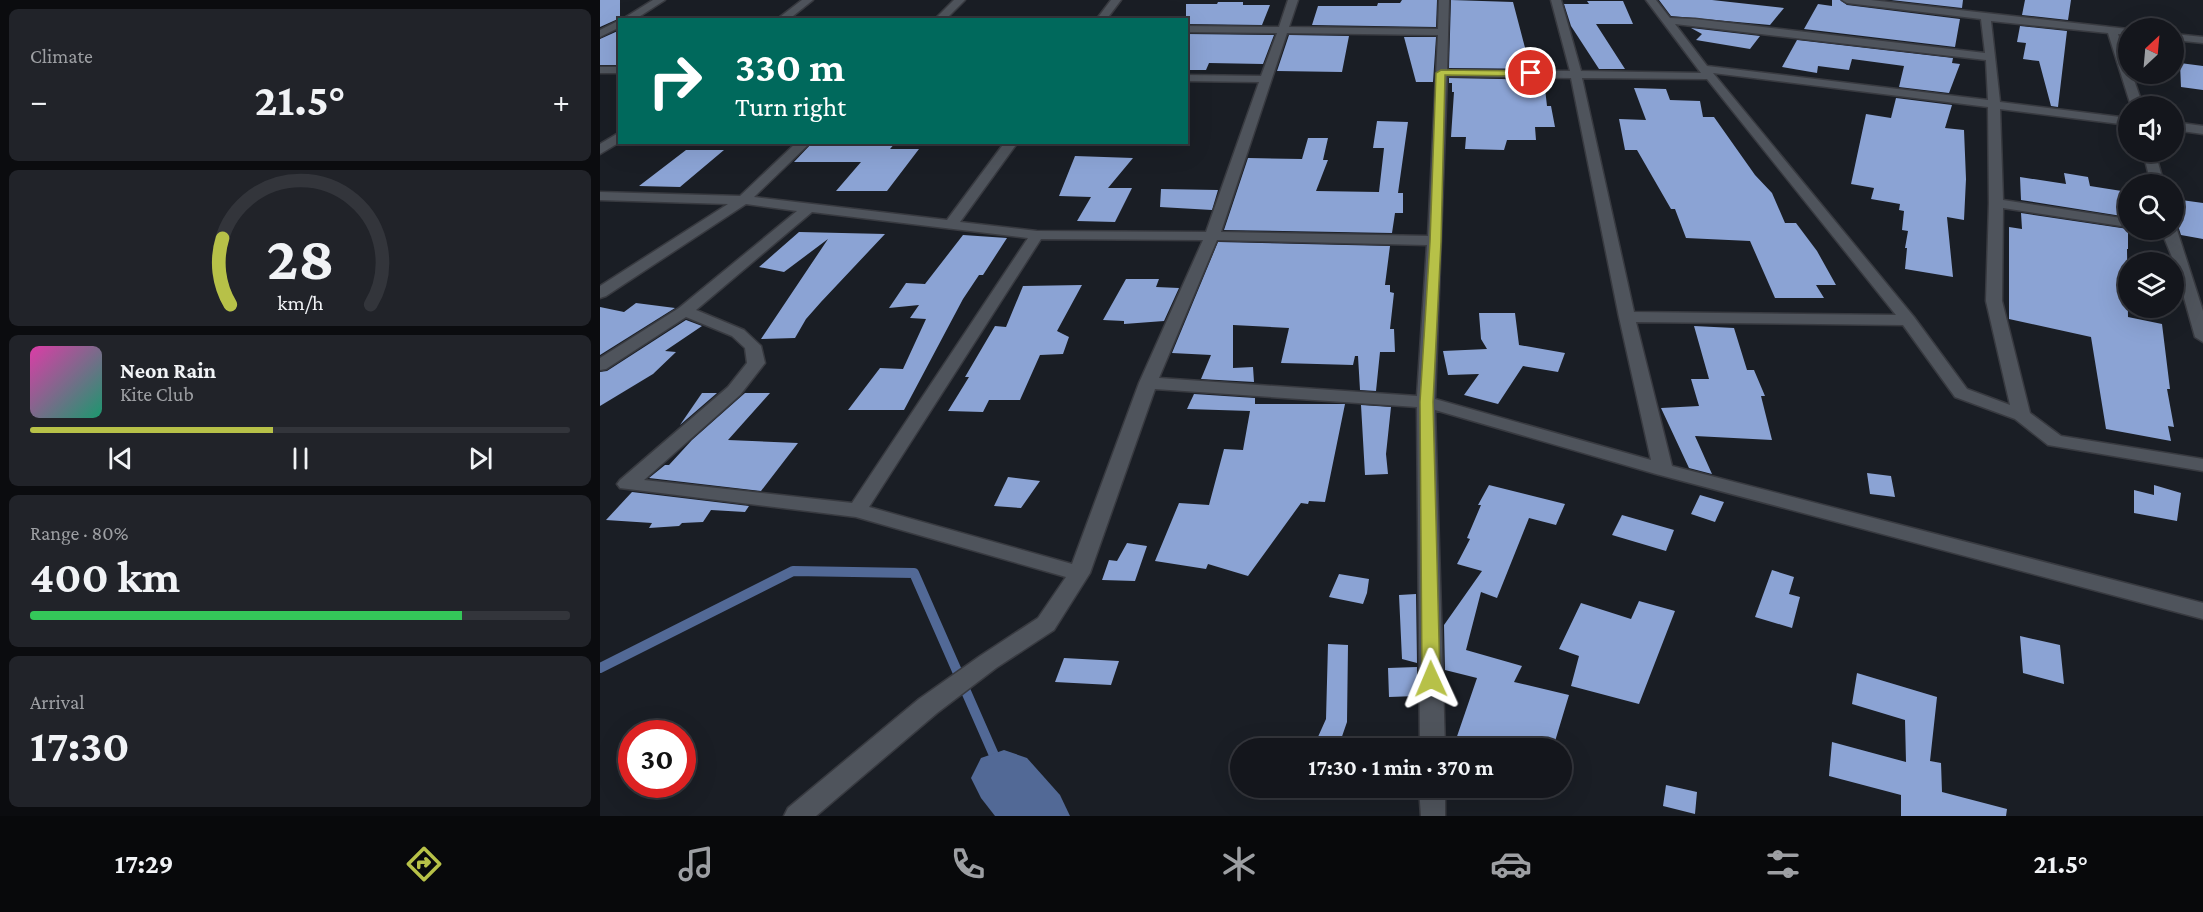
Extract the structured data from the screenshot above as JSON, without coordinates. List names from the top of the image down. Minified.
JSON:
{"north":"top right","page":{"tile":["Climate",["Range · 80%","400 km"],["Arrival","17:30"]],"turn":["330 m","Turn right"],"heat":["−","21.5°","+"],"song":["Neon Rain","Kite Club"],"limit":"30","trip":"17:30 · 1 min · 370 m","tabs":["17:29","21.5°"],"gauge":["28","km/h"]}}
